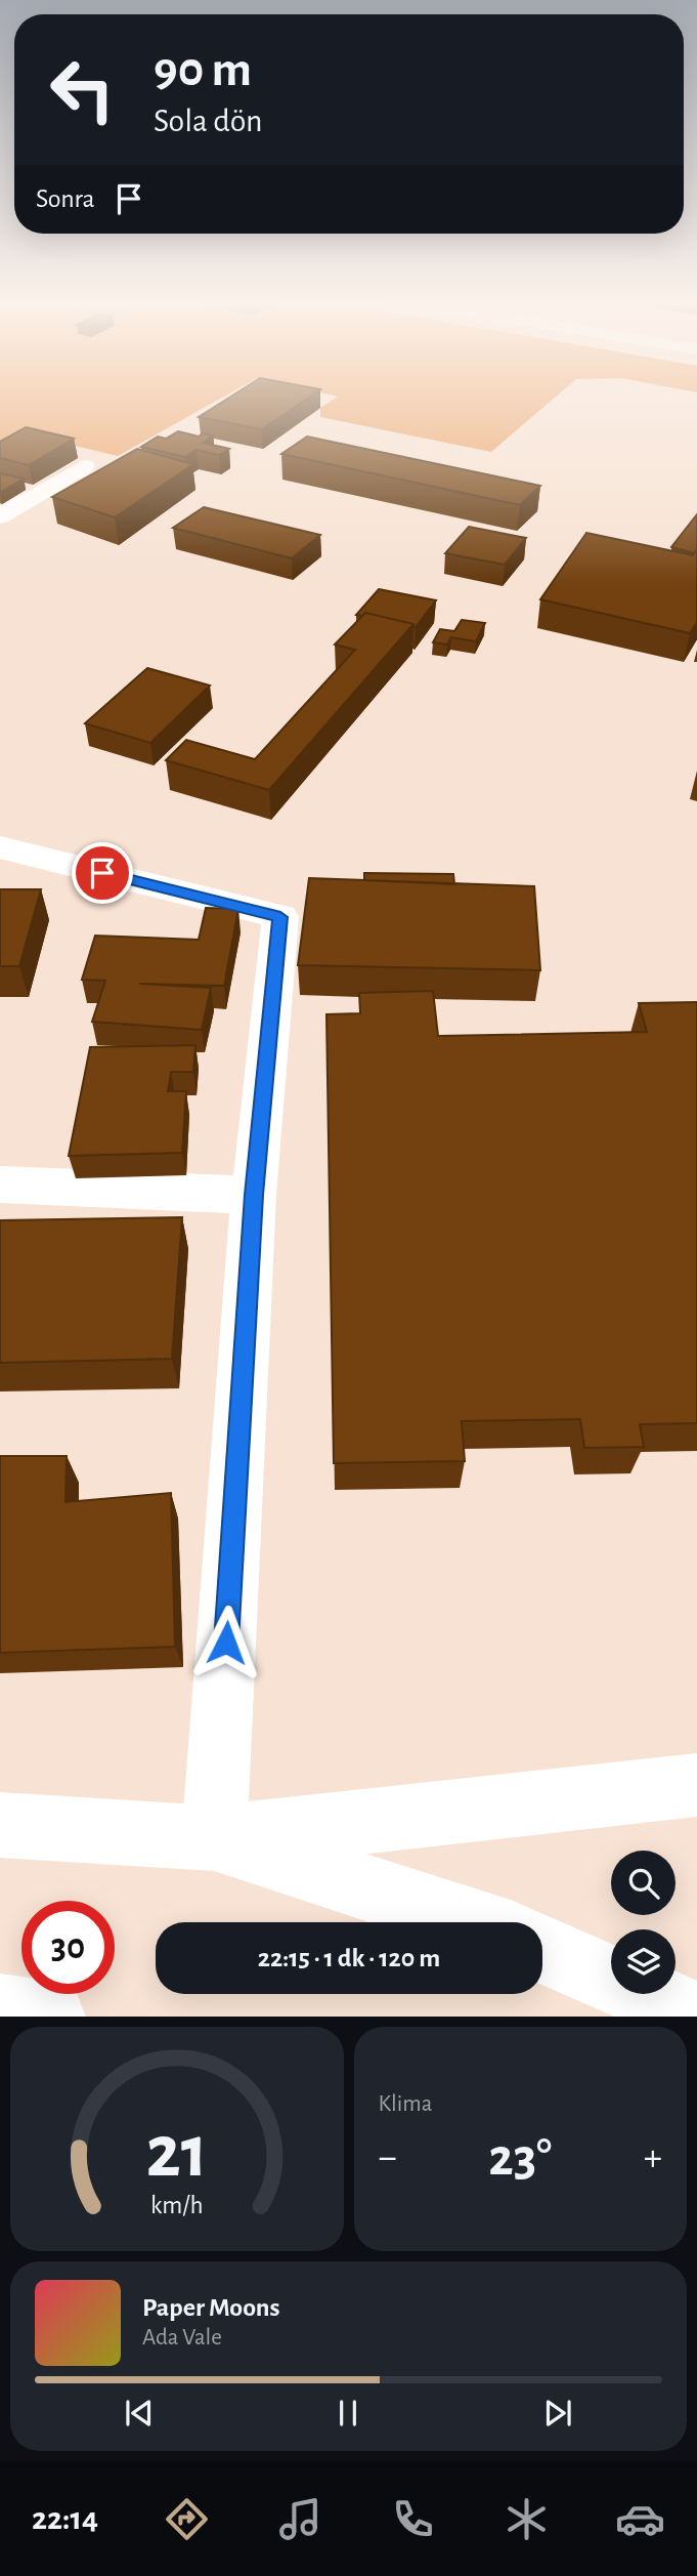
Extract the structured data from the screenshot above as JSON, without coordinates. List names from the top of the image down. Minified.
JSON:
{"page":{"turn":["90 m","Sola dön"],"then":"Sonra","limit":"30","trip":"22:15 · 1 dk · 120 m","tile":"Klima","heat":["−","23°","+"],"song":["Paper Moons","Ada Vale"],"tabs":"22:14","gauge":["21","km/h"]}}
